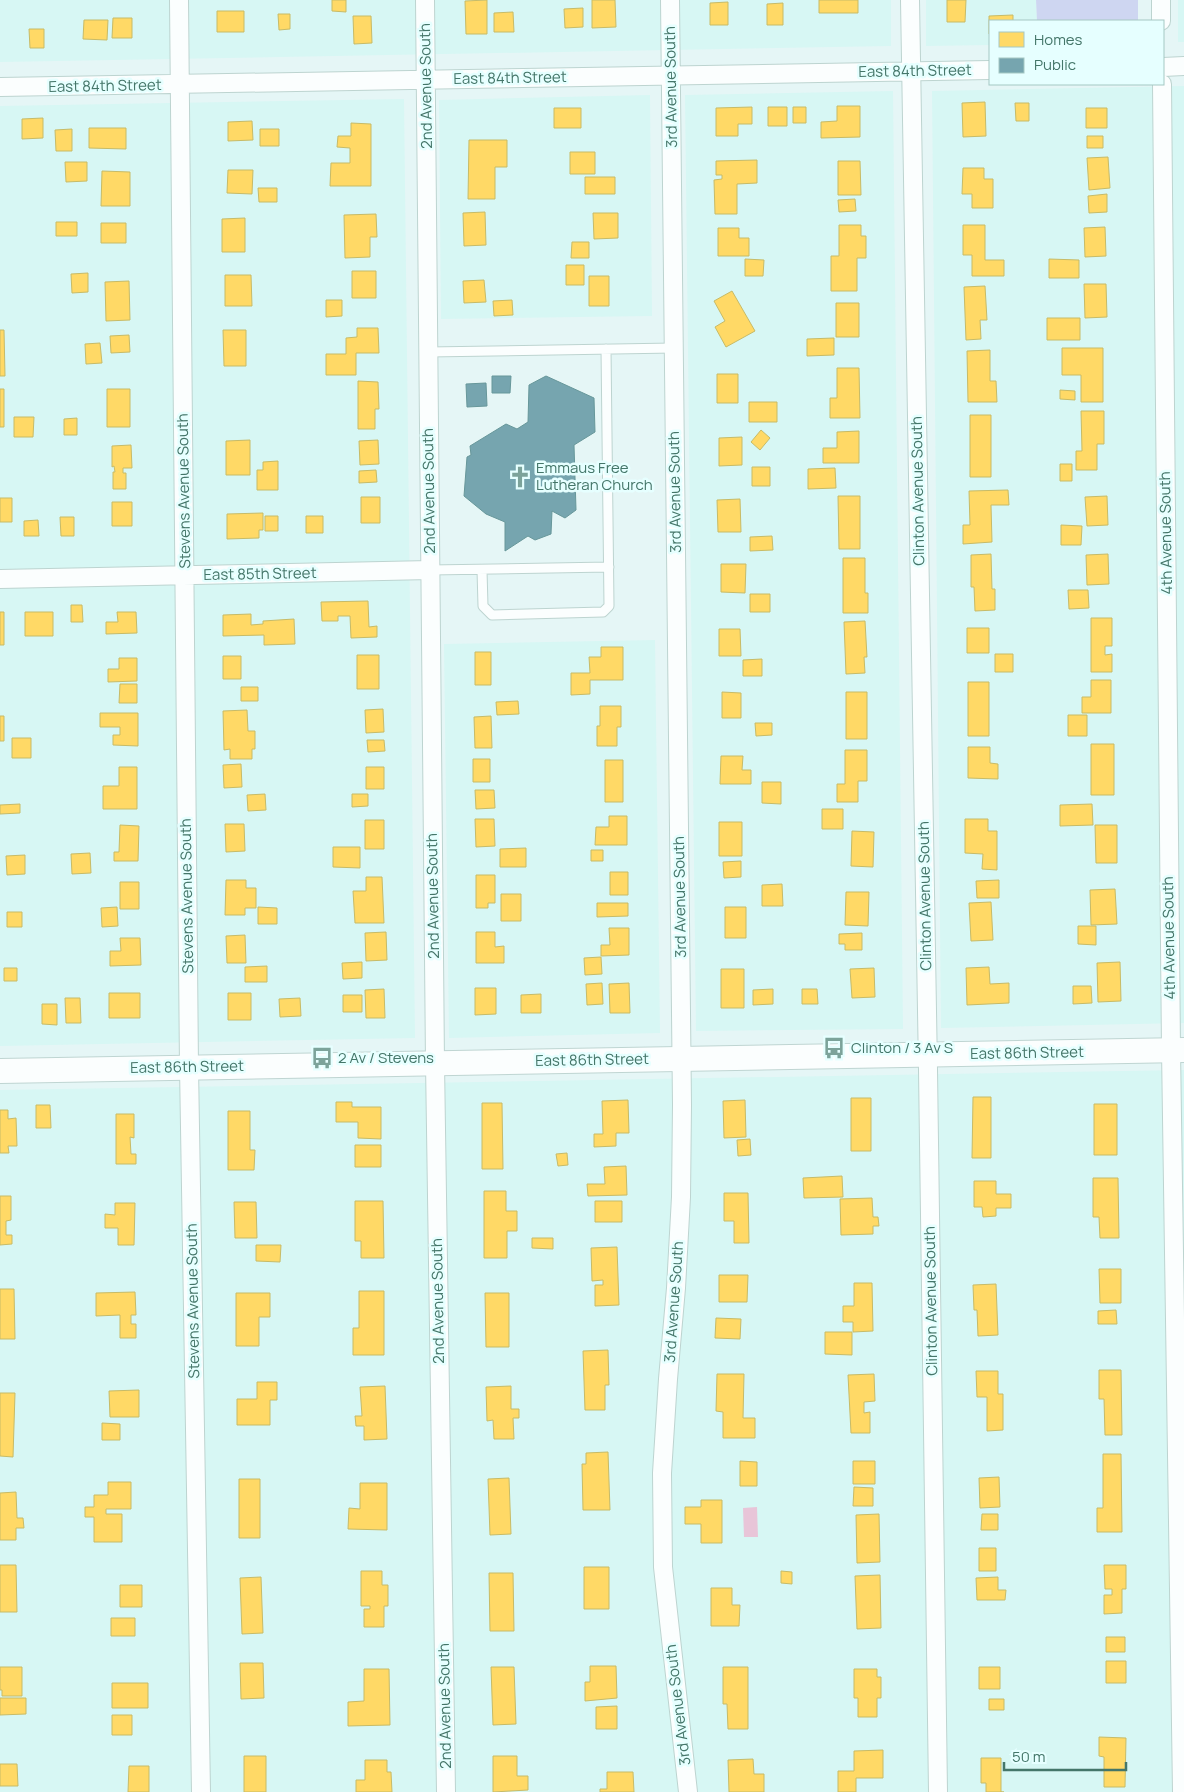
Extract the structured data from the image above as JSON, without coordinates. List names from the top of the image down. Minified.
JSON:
{"streets":{"street":["East 84th Street","2nd Avenue South","3rd Avenue South","Stevens Avenue South","Clinton Avenue South","4th Avenue South","East 85th Street","East 86th Street"]},"crossings":[["East 84th Street","2nd Avenue South"],["East 84th Street","3rd Avenue South"],["East 84th Street","Stevens Avenue South"],["East 84th Street","Clinton Avenue South"],["2nd Avenue South","East 85th Street"],["2nd Avenue South","East 86th Street"],["3rd Avenue South","East 86th Street"],["Stevens Avenue South","East 85th Street"],["Stevens Avenue South","East 86th Street"],["Clinton Avenue South","East 86th Street"],["4th Avenue South","East 86th Street"]],"places":{"church":["Emmaus Free Lutheran Church"],"bus stop":["Clinton / 3 Av S","2 Av / Stevens"]},"legend":["Homes","Public"],"scale_bar":"50 m"}
